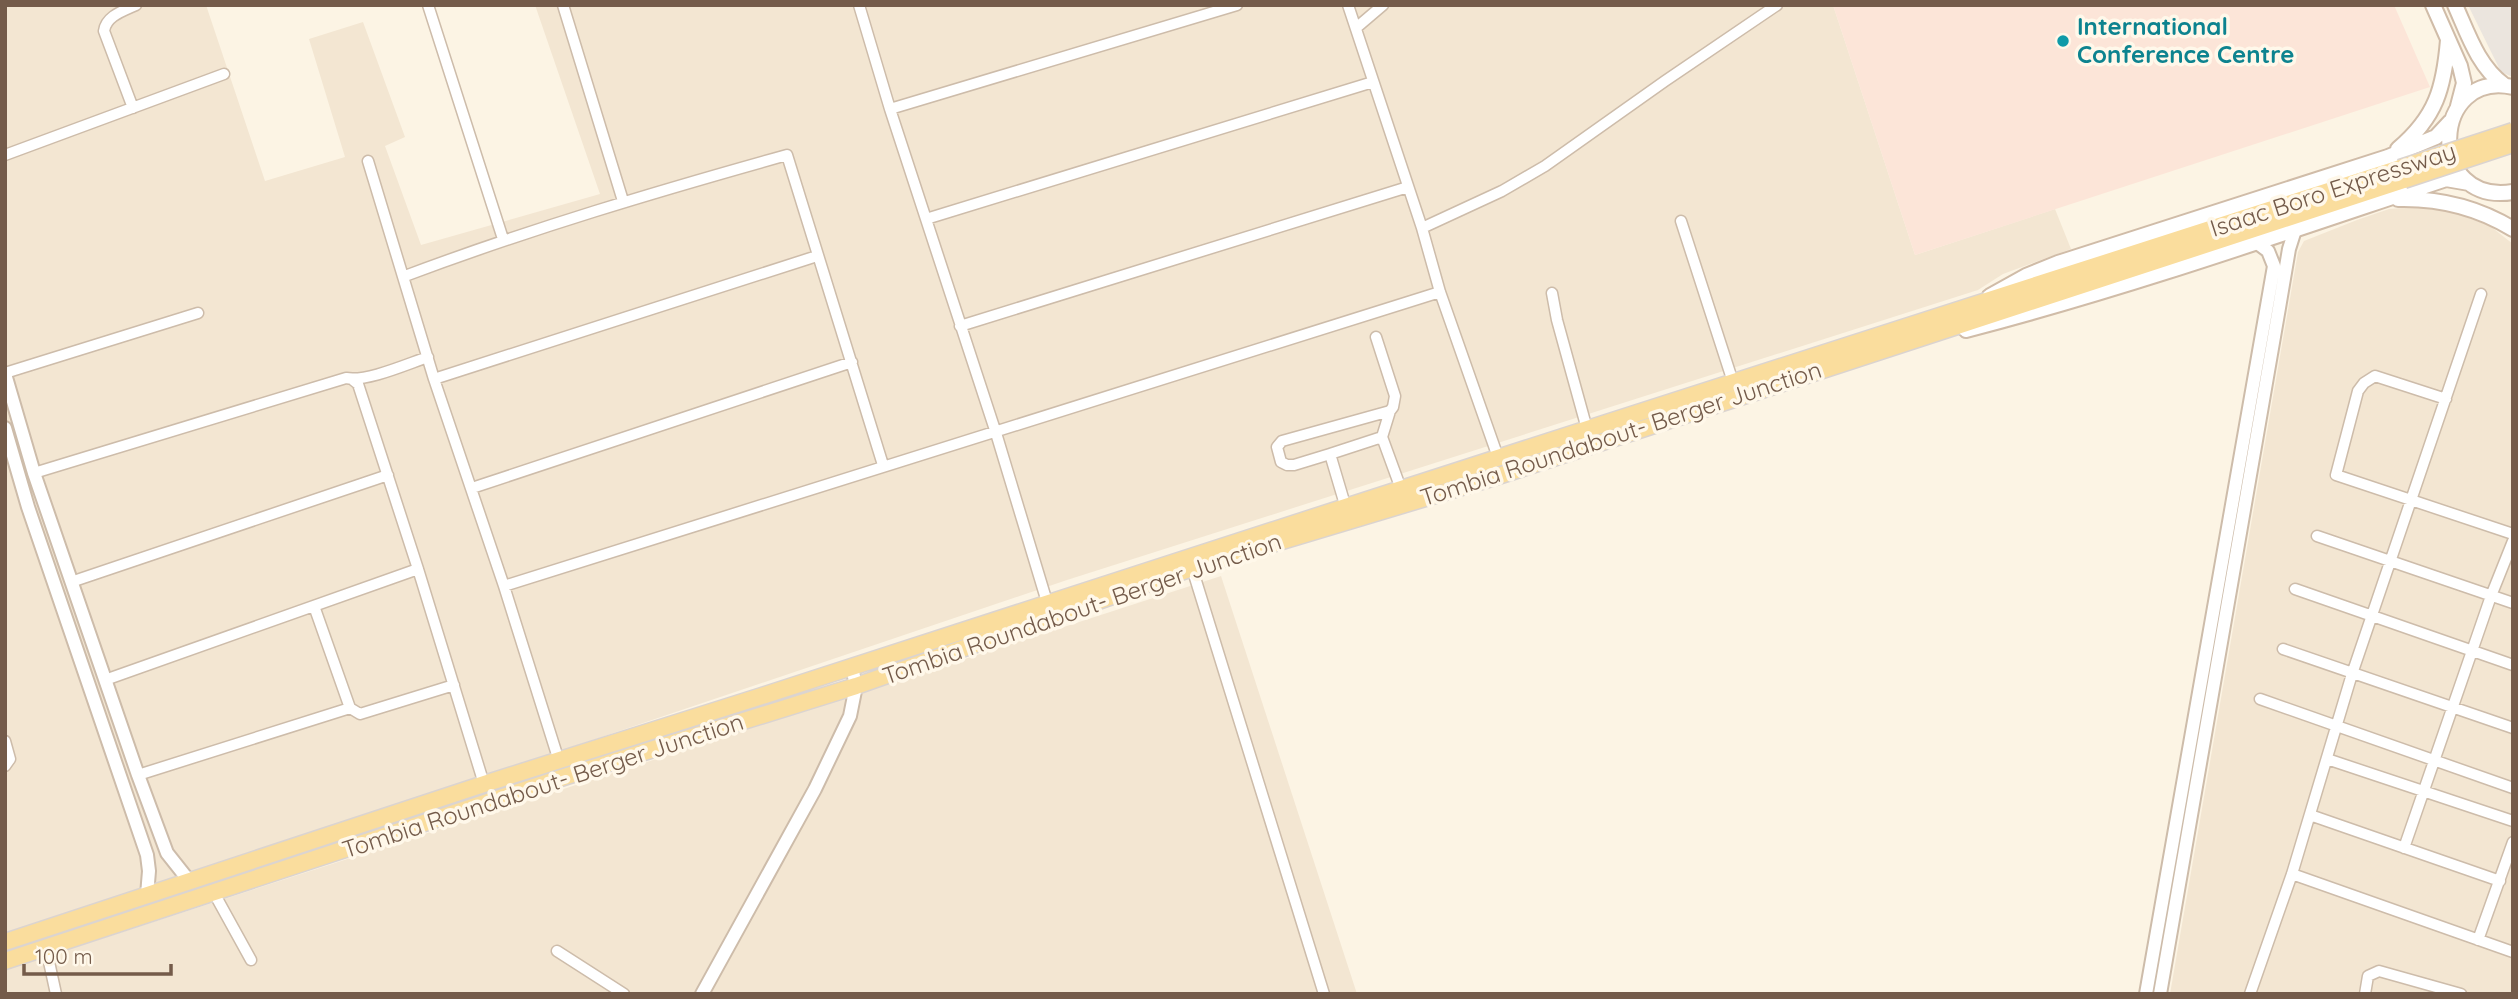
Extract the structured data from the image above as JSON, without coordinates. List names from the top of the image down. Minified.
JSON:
{"streets":{"main road":["Isaac Boro Expressway","Tombia Roundabout- Berger Junction"]},"crossings":[["Isaac Boro Expressway","Tombia Roundabout- Berger Junction"]],"places":["International Conference Centre"],"scale_bar":"100 m"}
